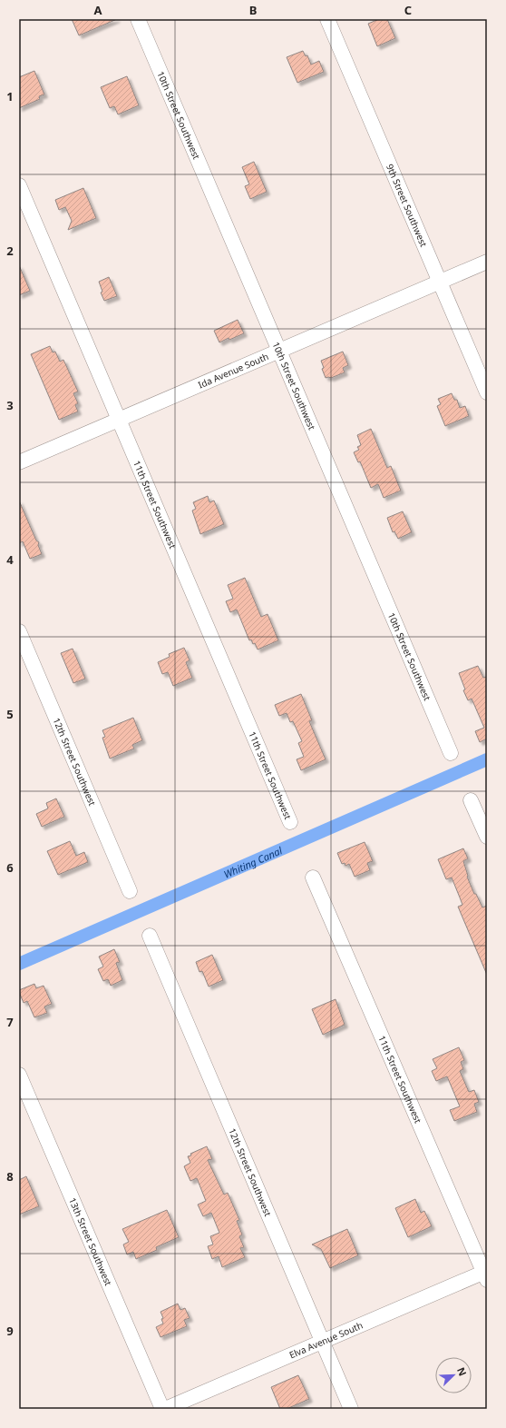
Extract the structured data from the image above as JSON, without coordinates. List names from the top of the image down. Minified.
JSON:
{"streets":{"street":["10th Street Southwest","9th Street Southwest","Ida Avenue South","11th Street Southwest","12th Street Southwest","13th Street Southwest","Elva Avenue South"]},"crossings":[["10th Street Southwest","Ida Avenue South"],["9th Street Southwest","Ida Avenue South"],["Ida Avenue South","11th Street Southwest"],["11th Street Southwest","Elva Avenue South"],["12th Street Southwest","Elva Avenue South"],["13th Street Southwest","Elva Avenue South"]],"water":["Whiting Canal"],"north":"top right","grid":{"columns":["A","B","C"],"rows":["1","2","3","4","5","6","7","8","9"]}}
